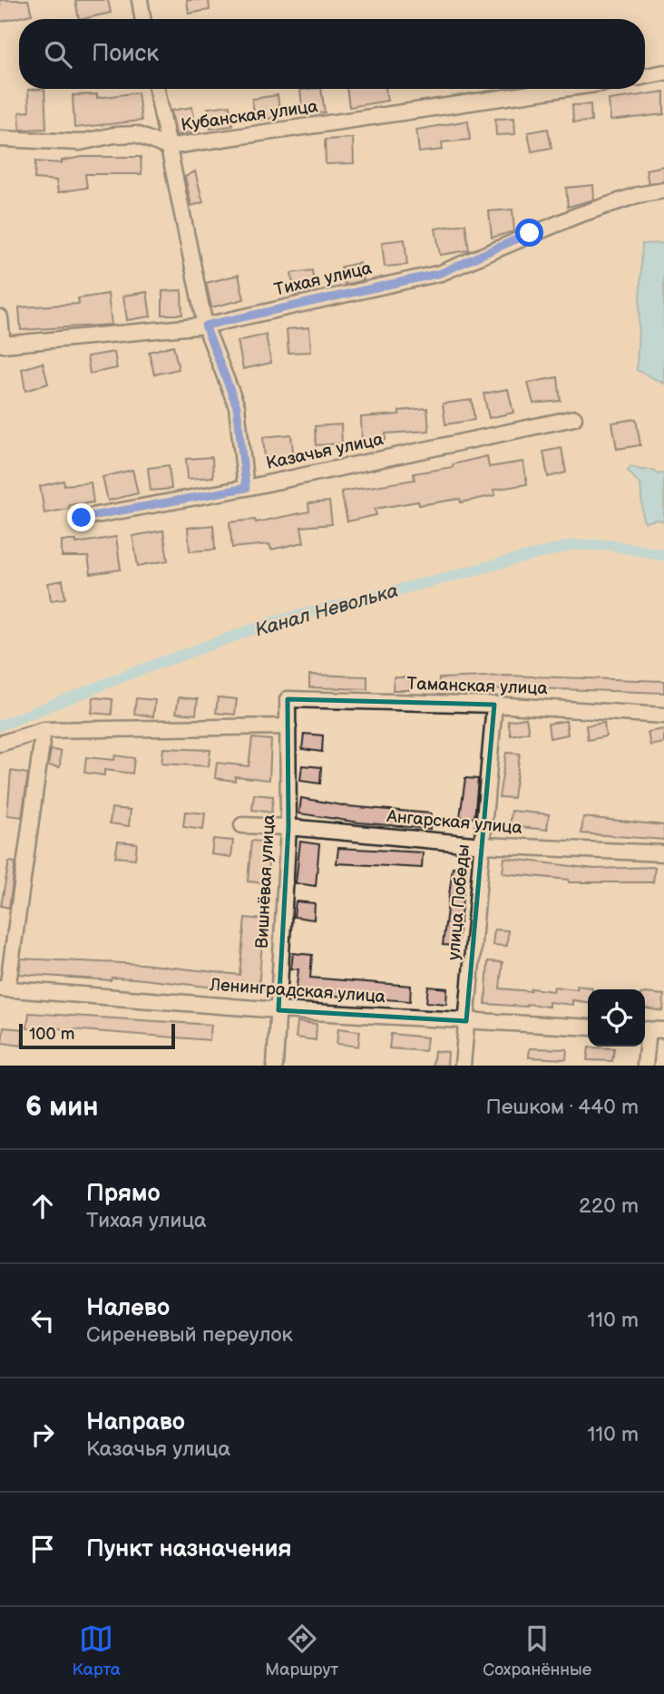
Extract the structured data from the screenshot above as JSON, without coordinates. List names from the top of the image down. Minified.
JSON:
{"streets":{"street":["Кубанская улица","Тихая улица","Казачья улица","Таманская улица","Ангарская улица","Вишнёвая улица","улица Победы","Ленинградская улица"]},"crossings":[["Таманская улица","Вишнёвая улица"],["Таманская улица","улица Победы"],["Ангарская улица","Вишнёвая улица"],["Ангарская улица","улица Победы"],["Вишнёвая улица","Ленинградская улица"],["улица Победы","Ленинградская улица"]],"water":["Канал Неволька"],"scale_bar":"100 m","page":{"search":"Поиск","scale":"100 m","heading":["6 мин","Пешком · 440 m"],"list":[["Прямо","Тихая улица","220 m"],["Налево","Сиреневый переулок","110 m"],["Направо","Казачья улица","110 m"],"Пункт назначения"],"nav":["Карта","Маршрут","Сохранённые"]}}
